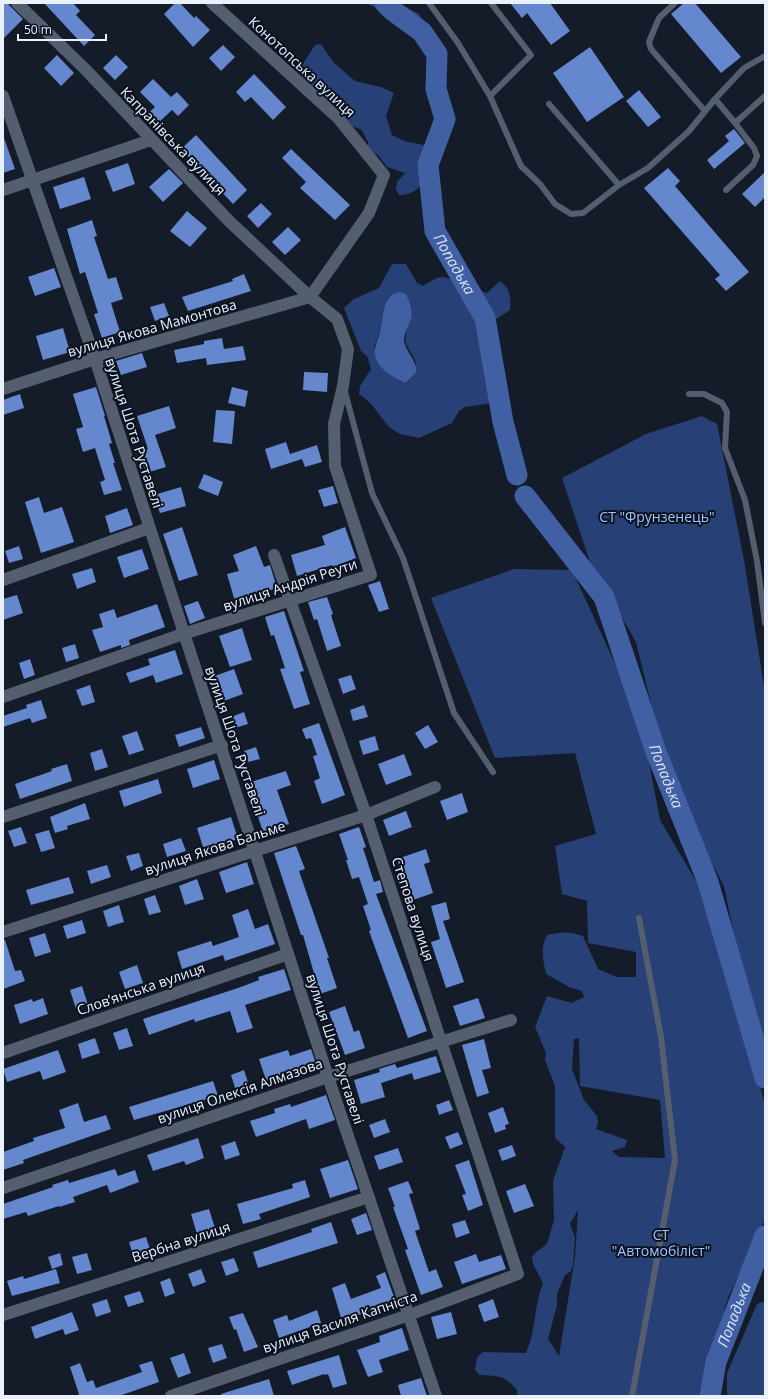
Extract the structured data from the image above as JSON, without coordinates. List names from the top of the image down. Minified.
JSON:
{"streets":{"street":["Конотопська вулиця","Капранівська вулиця","вулиця Якова Мамонтова","вулиця Шота Руставелі","вулиця Андрія Реути","вулиця Якова Бальме","Степова вулиця","Словʼянська вулиця","вулиця Олексія Алмазова","Вербна вулиця","вулиця Василя Капніста"]},"crossings":[["Конотопська вулиця","Капранівська вулиця"],["Конотопська вулиця","вулиця Якова Мамонтова"],["Конотопська вулиця","вулиця Андрія Реути"],["Капранівська вулиця","вулиця Якова Мамонтова"],["Капранівська вулиця","вулиця Андрія Реути"],["вулиця Якова Мамонтова","вулиця Шота Руставелі"],["вулиця Якова Мамонтова","вулиця Андрія Реути"],["вулиця Шота Руставелі","вулиця Андрія Реути"],["вулиця Шота Руставелі","вулиця Якова Бальме"],["вулиця Шота Руставелі","Словʼянська вулиця"],["вулиця Шота Руставелі","вулиця Олексія Алмазова"],["вулиця Шота Руставелі","Вербна вулиця"],["вулиця Шота Руставелі","вулиця Василя Капніста"],["вулиця Андрія Реути","Степова вулиця"],["вулиця Якова Бальме","Степова вулиця"],["Степова вулиця","вулиця Олексія Алмазова"],["Степова вулиця","вулиця Василя Капніста"]],"water":["Попадька"],"parks":["СТ \"Фрунзенець\"","СТ \"Автомобіліст\""],"scale_bar":"50 m"}
